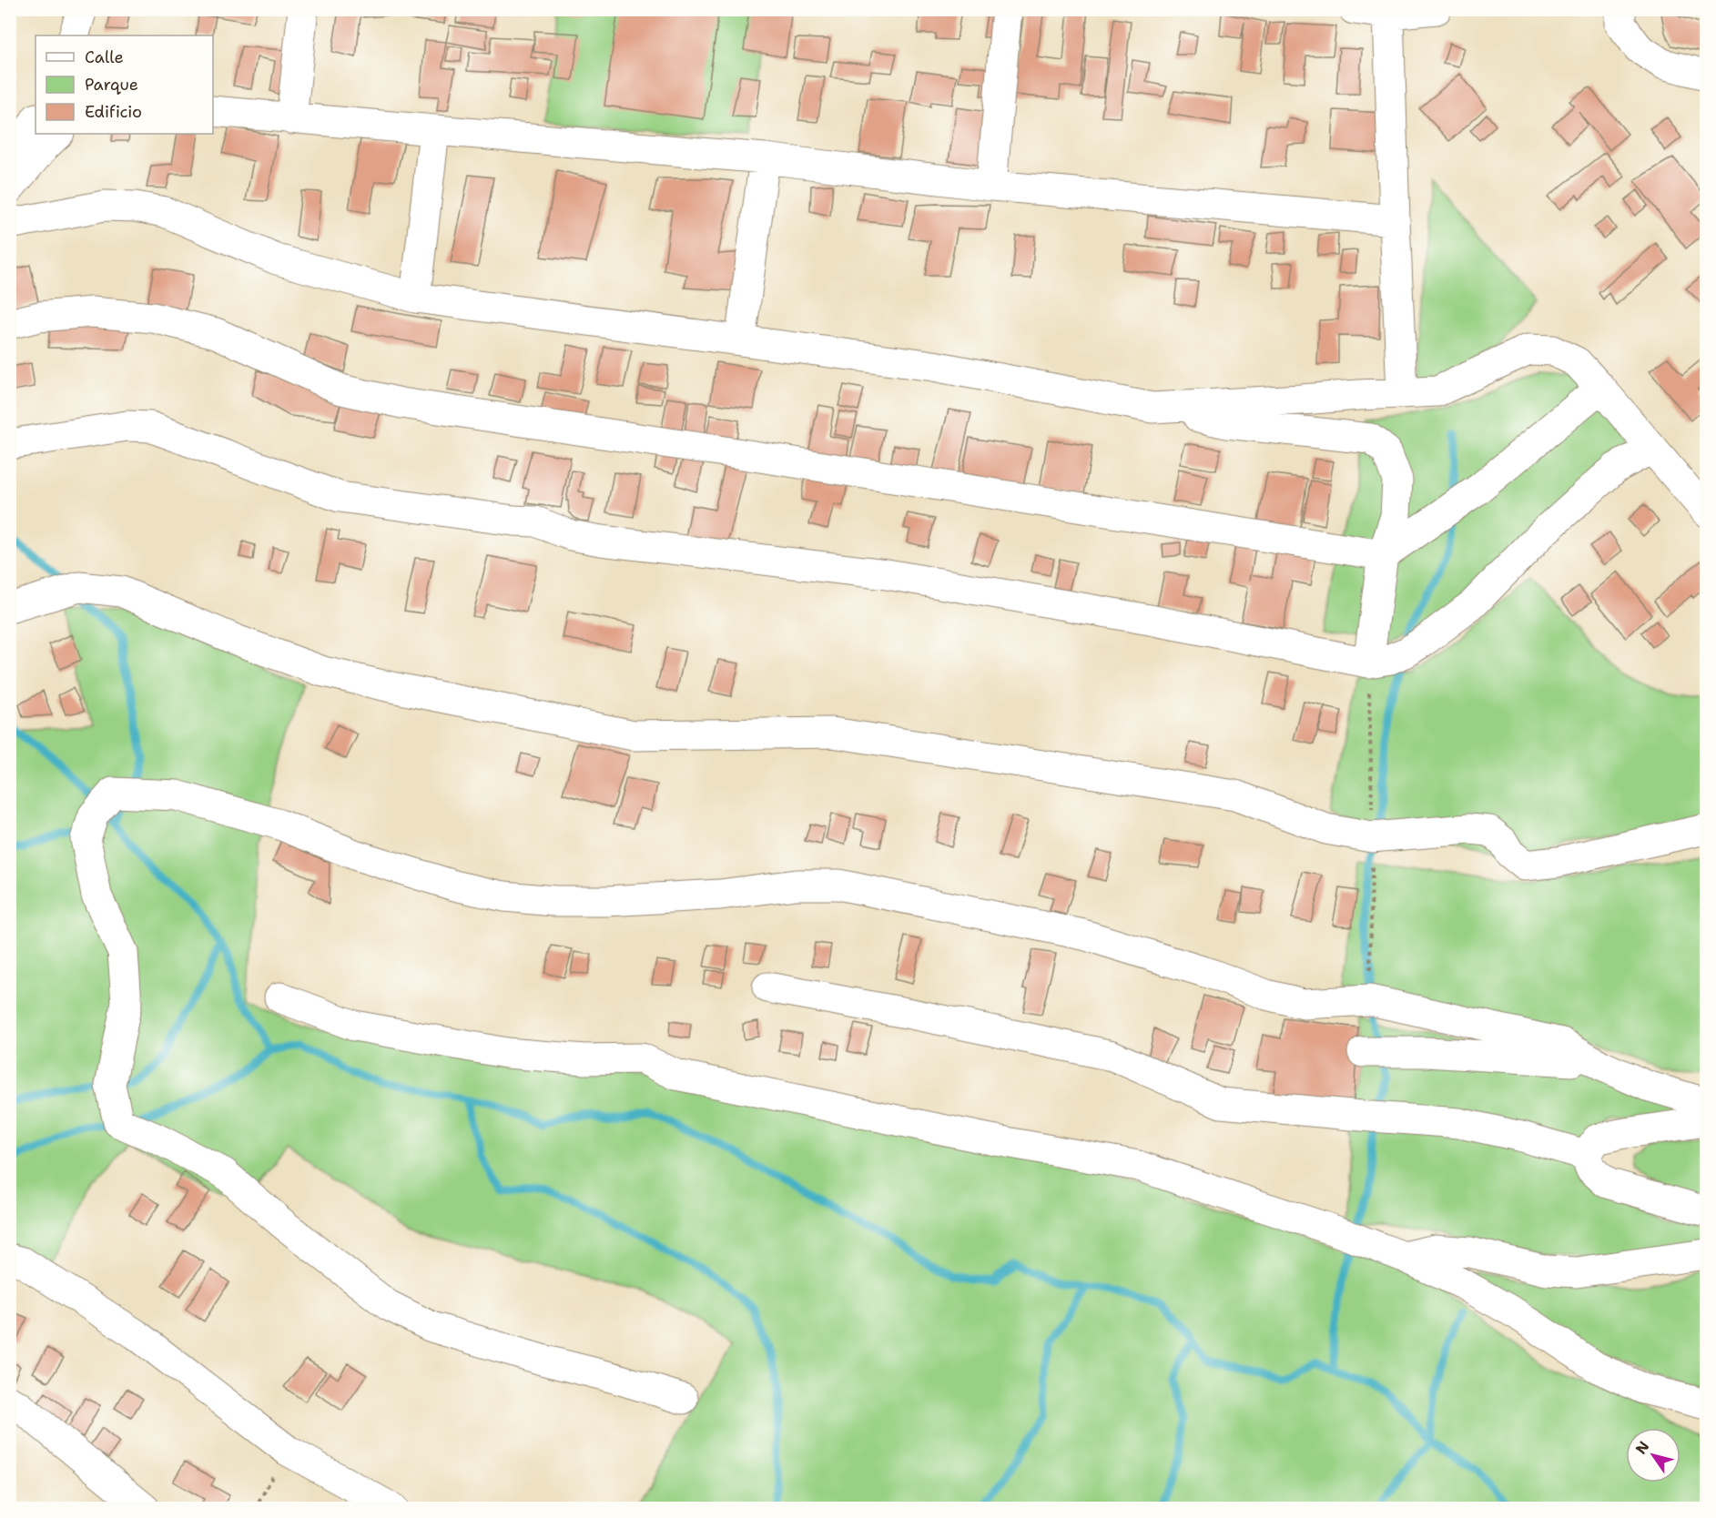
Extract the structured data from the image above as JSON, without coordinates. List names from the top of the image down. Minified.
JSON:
{"legend":["Calle","Parque","Edificio"],"north":"top left"}
